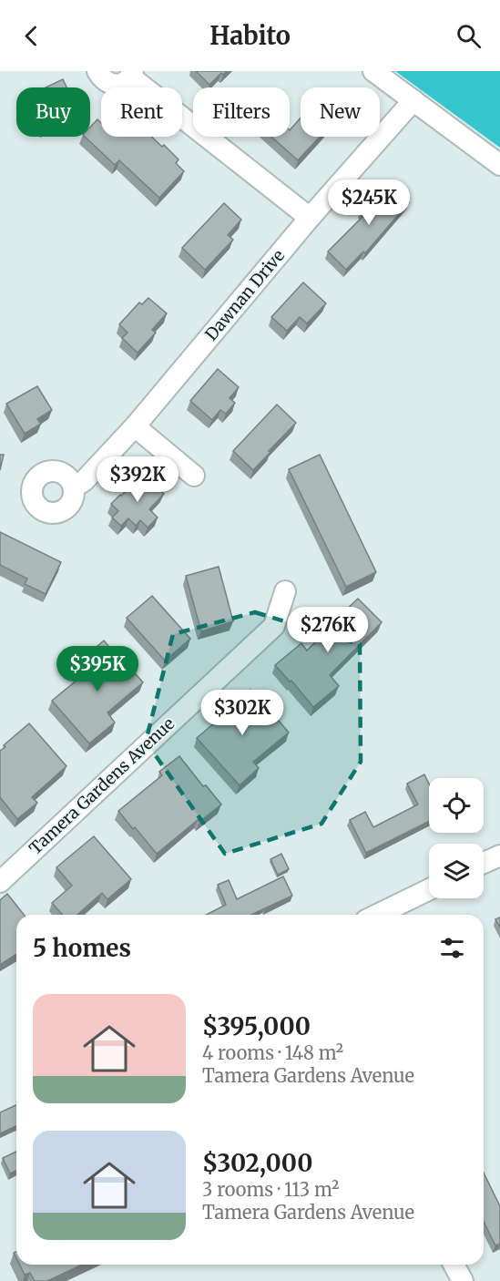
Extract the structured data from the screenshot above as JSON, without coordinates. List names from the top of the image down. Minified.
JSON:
{"streets":{"street":["Dawnan Drive","Tamera Gardens Avenue"]},"page":{"header":"Habito","chip":["Buy","Rent","Filters","New"],"price":["$245K","$392K","$276K","$395K","$302K"],"heading":"5 homes","list":[{"name":"$395,000","note":"4 rooms · 148 m² · Tamera Gardens Avenue"},{"name":"$302,000","note":"3 rooms · 113 m² · Tamera Gardens Avenue"}]}}
